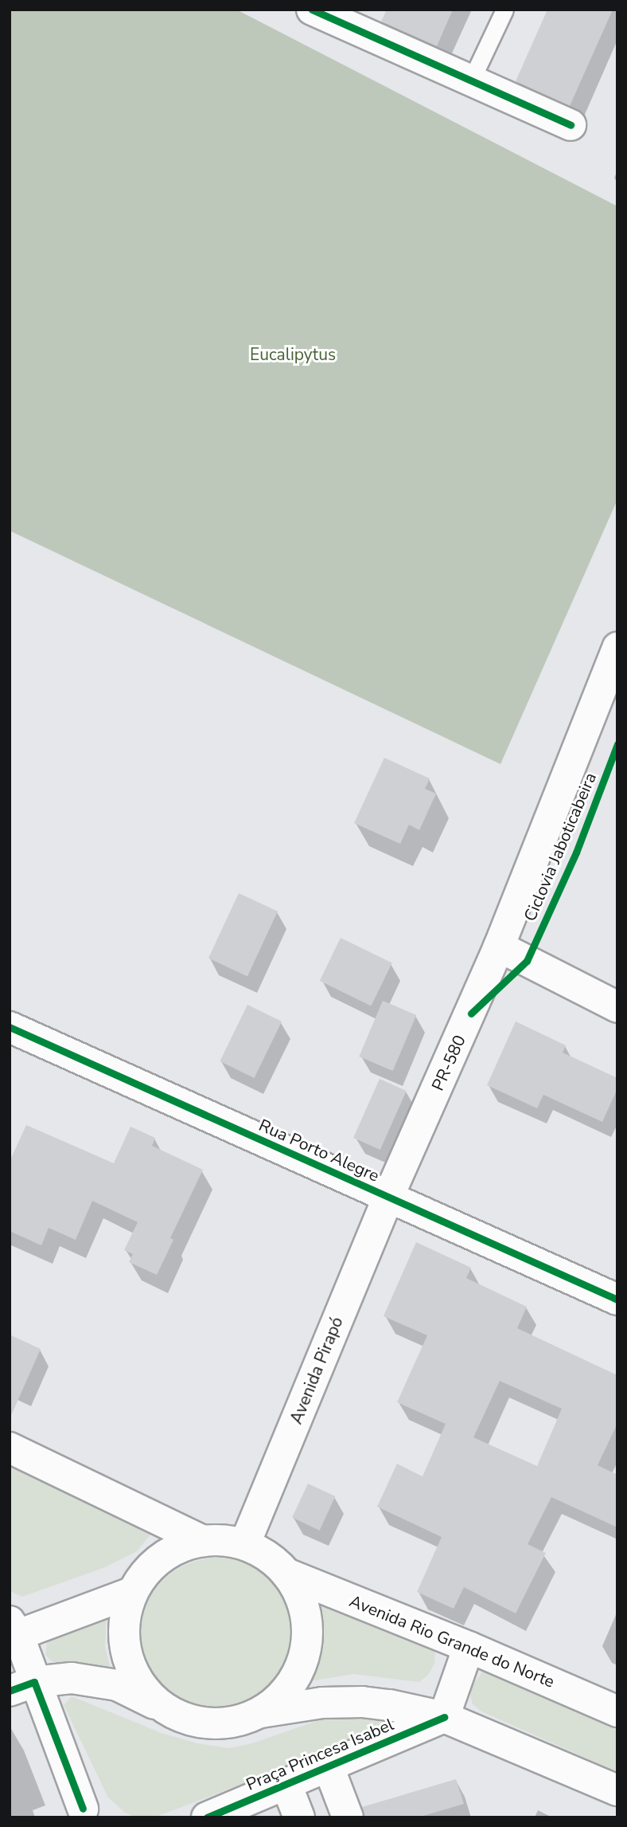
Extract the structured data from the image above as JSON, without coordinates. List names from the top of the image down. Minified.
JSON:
{"streets":{"main road":["PR-580","Rua Porto Alegre","Avenida Pirapó","Avenida Rio Grande do Norte","Praça Princesa Isabel"],"cycle path":["Ciclovia Jaboticabeira"]},"crossings":[["PR-580","Rua Porto Alegre"],["PR-580","Avenida Pirapó"],["Rua Porto Alegre","Avenida Pirapó"],["Avenida Pirapó","Avenida Rio Grande do Norte"]],"parks":["Eucalipytus"]}
